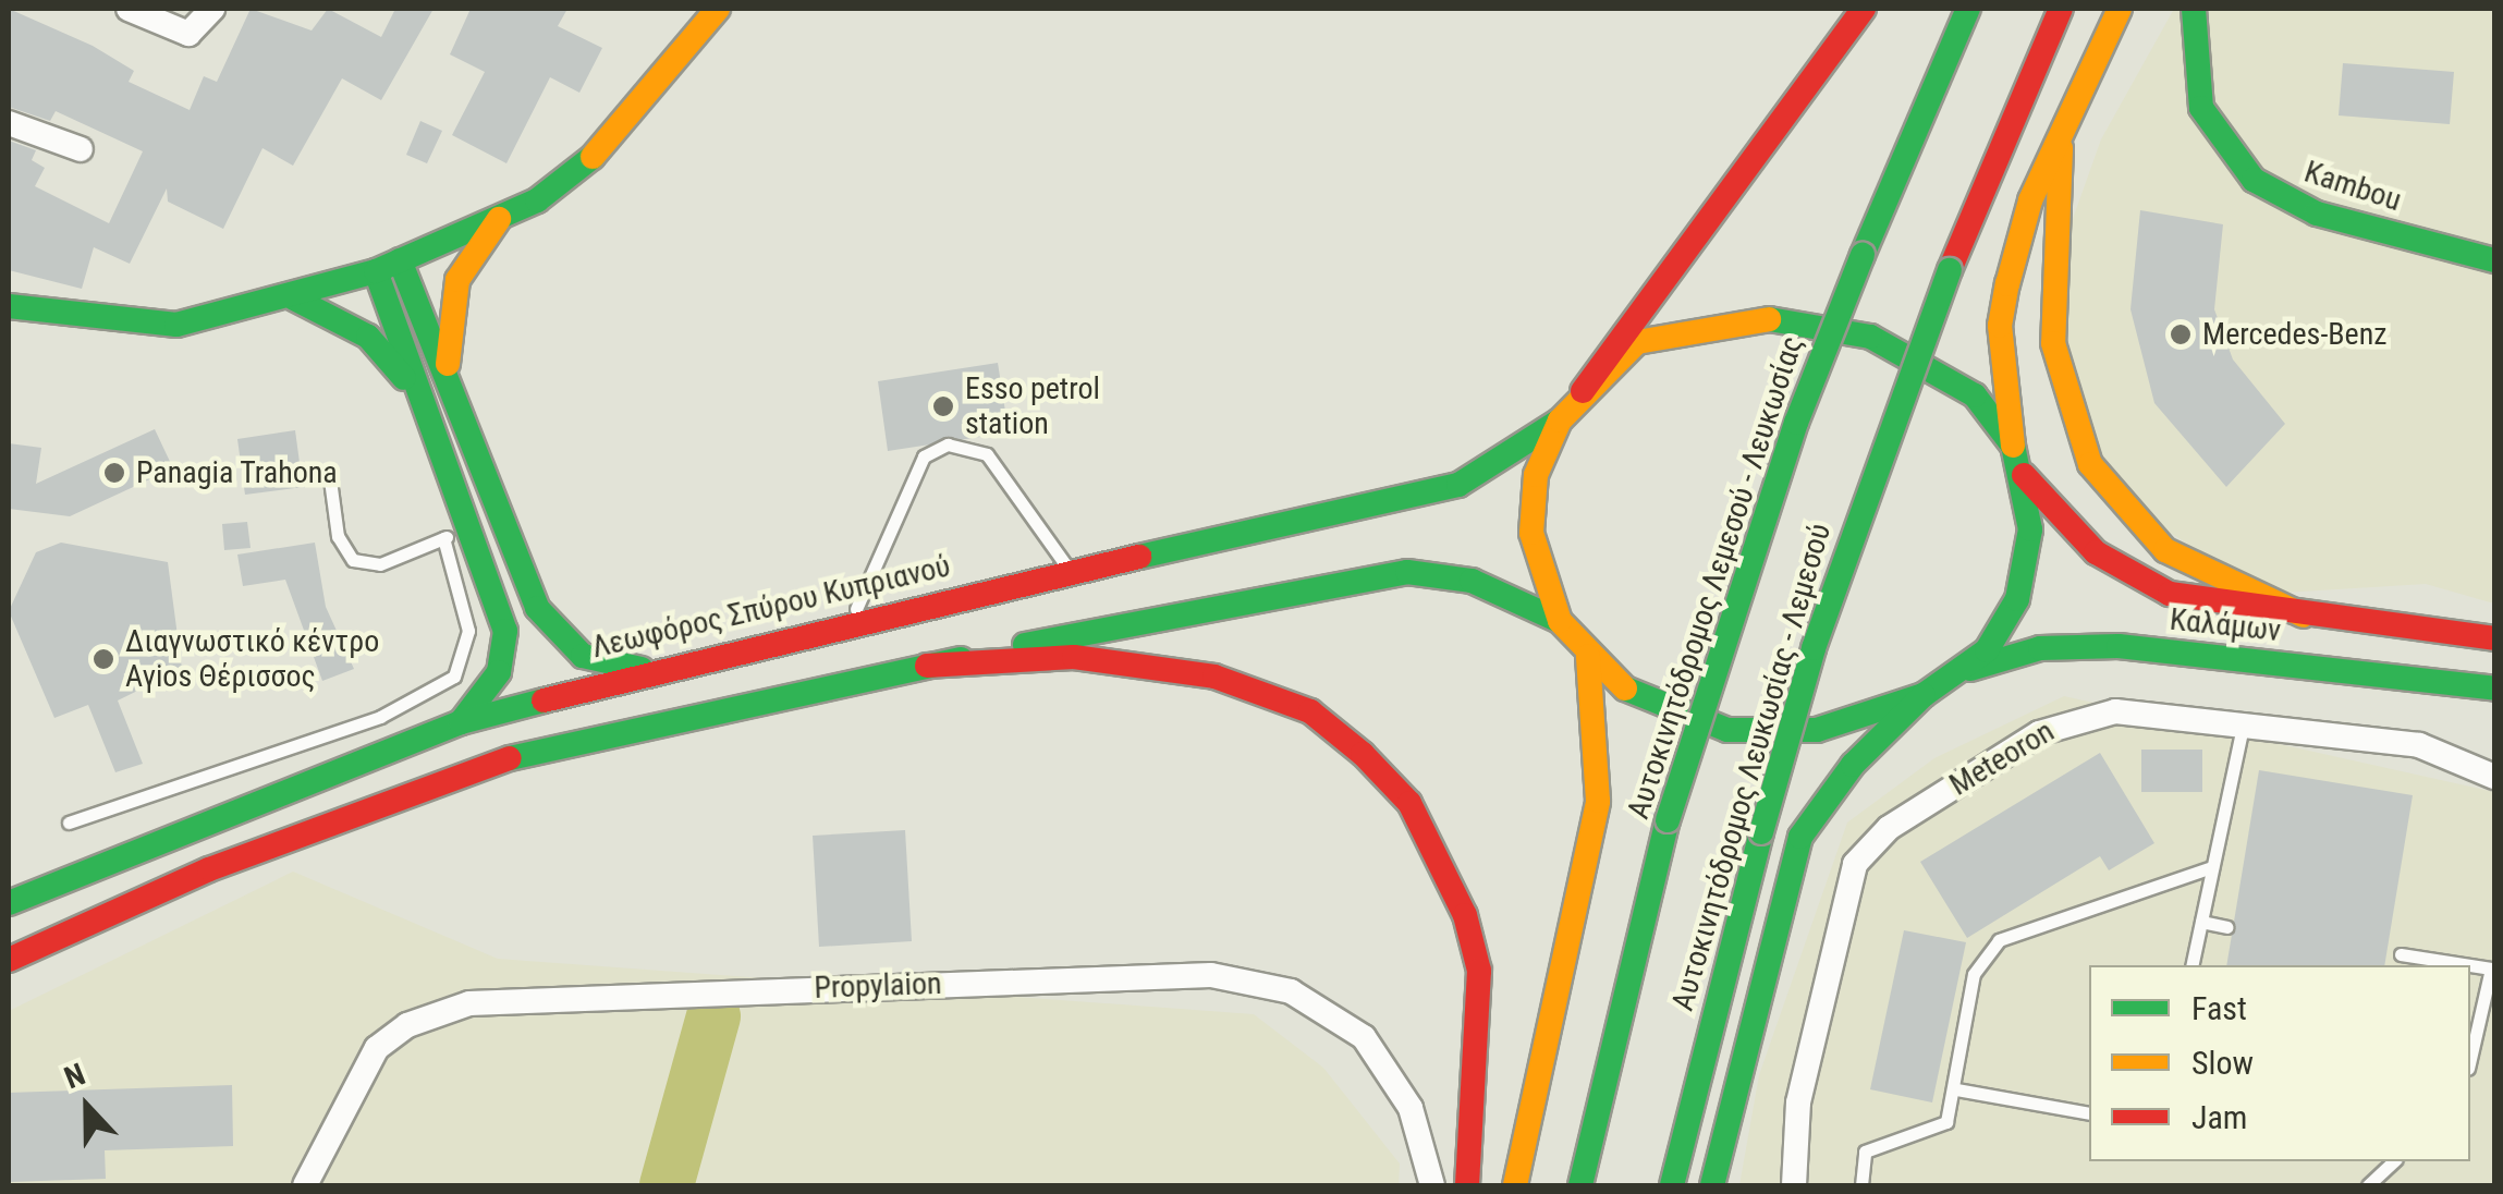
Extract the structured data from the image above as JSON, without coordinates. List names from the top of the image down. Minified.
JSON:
{"streets":{"main road":["Kambou","Αυτοκινητόδρομος Λεμεσού - Λευκωσίας","Λεωφόρος Σπύρου Κυπριανού","Καλάμων","Αυτοκινητόδρομος Λευκωσίας - Λεμεσού"],"street":["Meteoron","Propylaion"]},"places":["Mercedes-Benz","Esso petrol station","Panagia Trahona","Διαγνωστικό κέντρο Αγios Θέρισσος"],"legend":["Fast","Slow","Jam"],"north":"top"}
